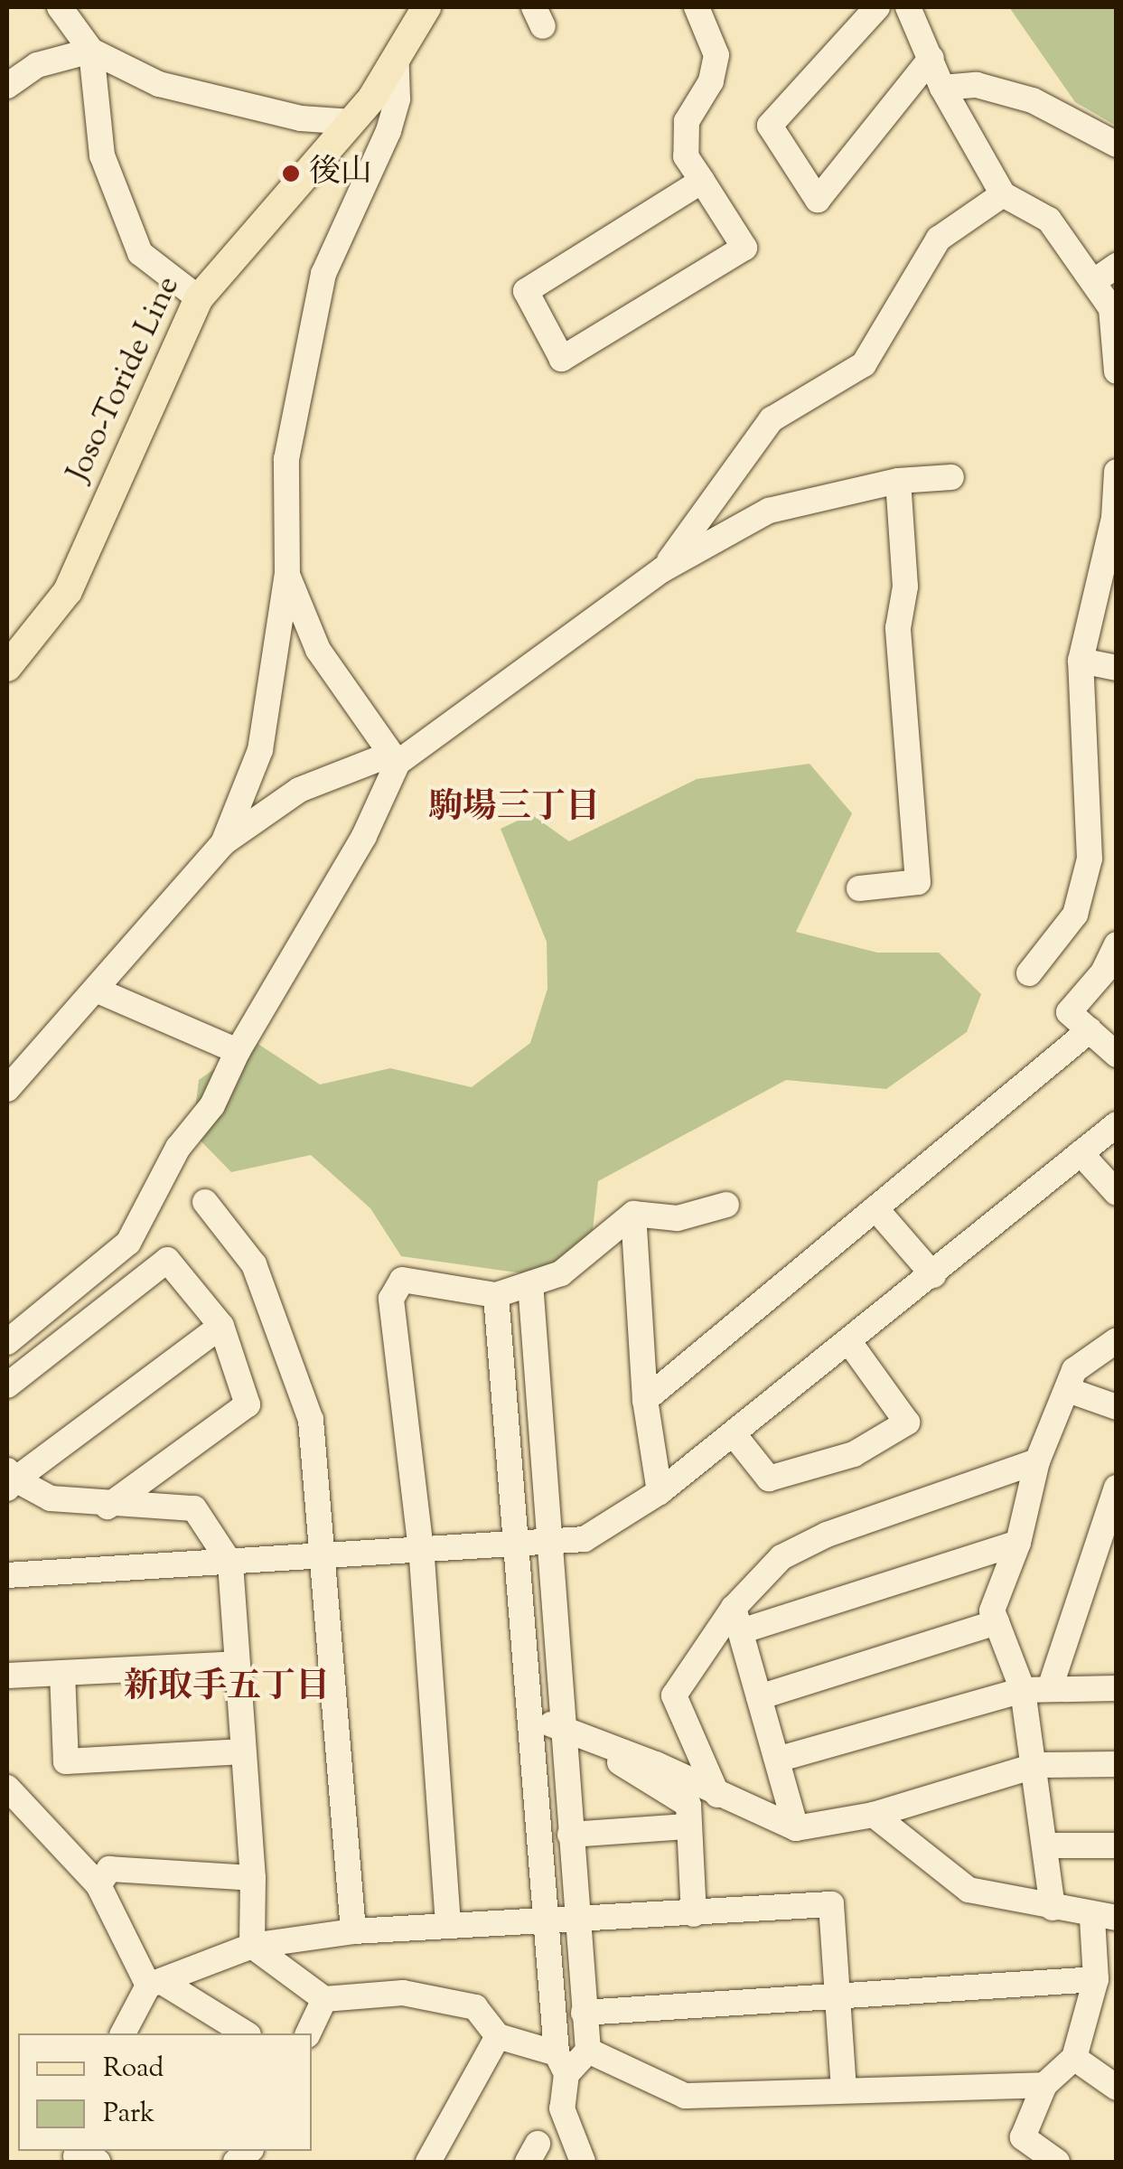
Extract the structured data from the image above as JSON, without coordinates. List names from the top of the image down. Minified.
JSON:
{"streets":{"main road":["Joso-Toride Line"]},"districts":["駒場三丁目","新取手五丁目"],"places":["後山"],"legend":["Road","Park"]}
